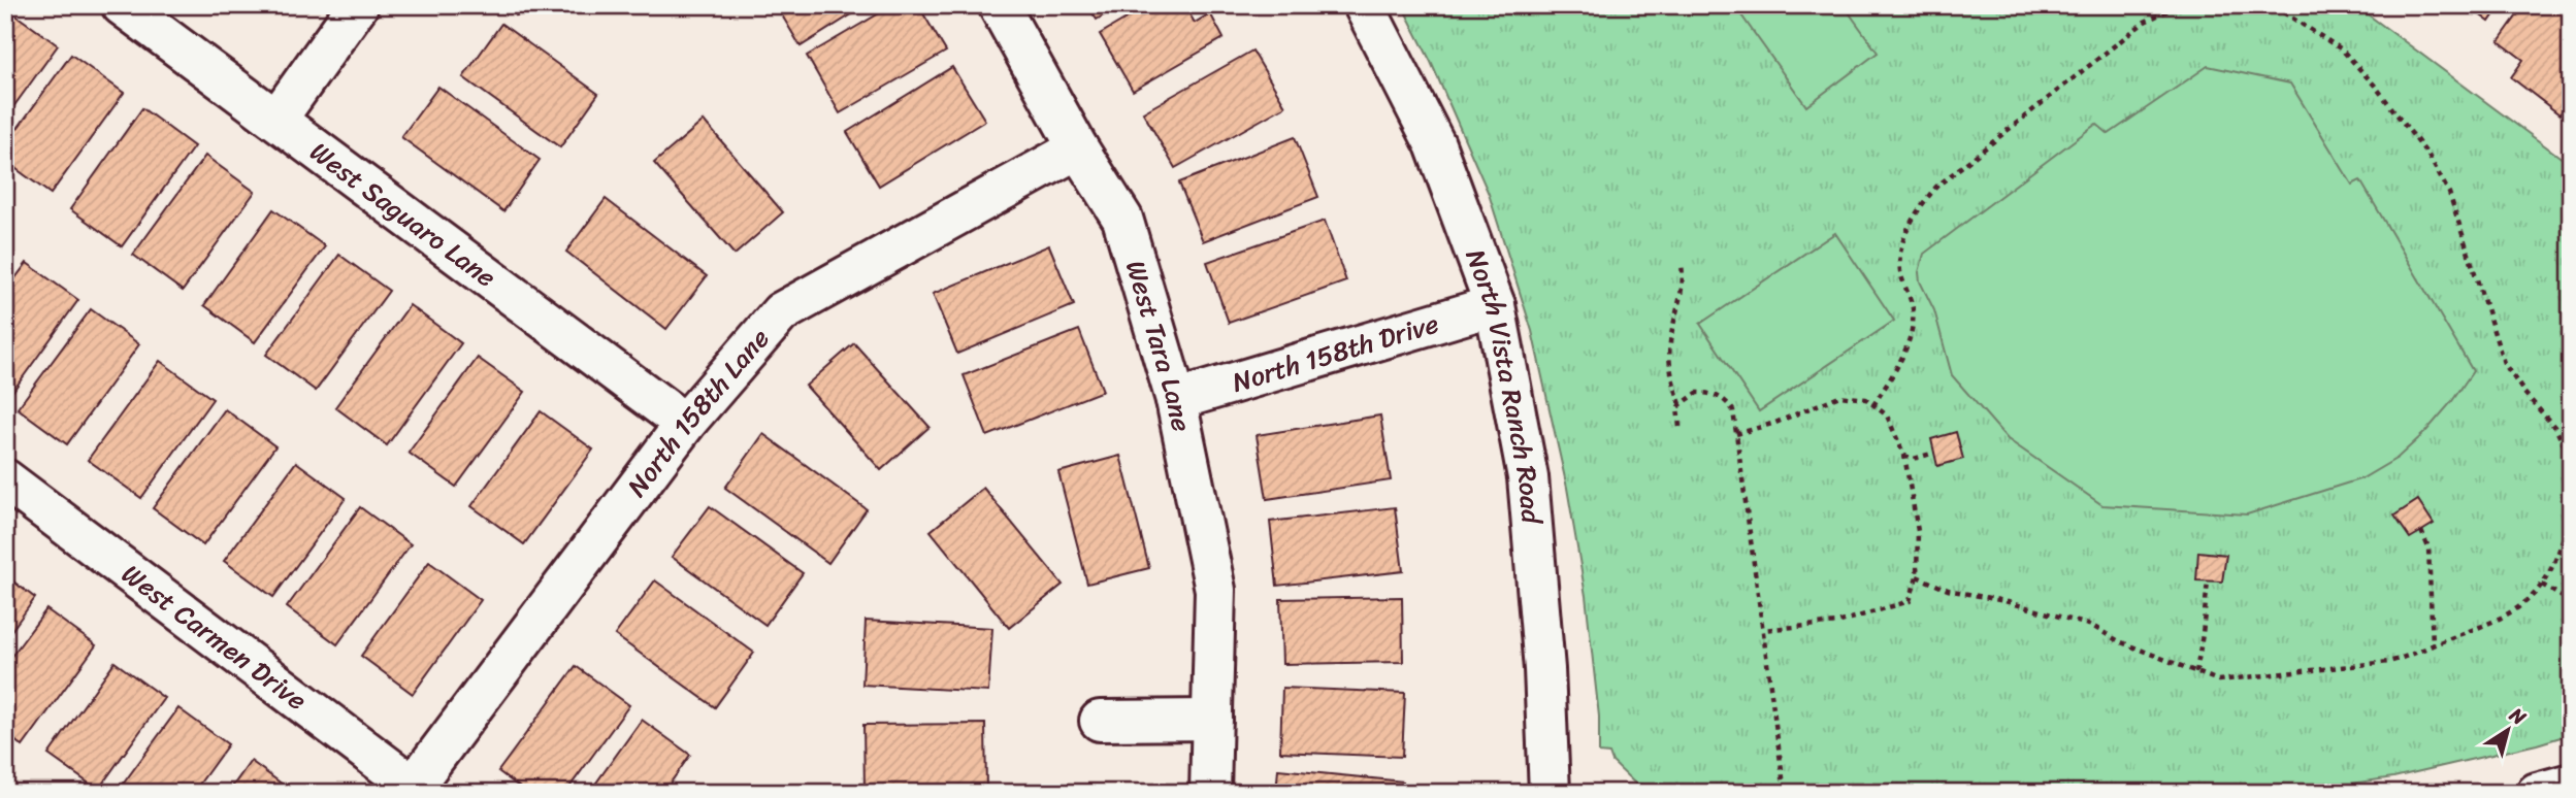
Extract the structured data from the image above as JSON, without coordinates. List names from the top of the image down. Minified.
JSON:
{"streets":{"street":["West Saguaro Lane","West Tara Lane","North 158th Drive","North Vista Ranch Road","North 158th Lane","West Carmen Drive"]},"crossings":[["West Saguaro Lane","North 158th Lane"],["West Tara Lane","North 158th Drive"],["West Tara Lane","North 158th Lane"],["North 158th Drive","North Vista Ranch Road"],["North 158th Lane","West Carmen Drive"]],"north":"top right"}
